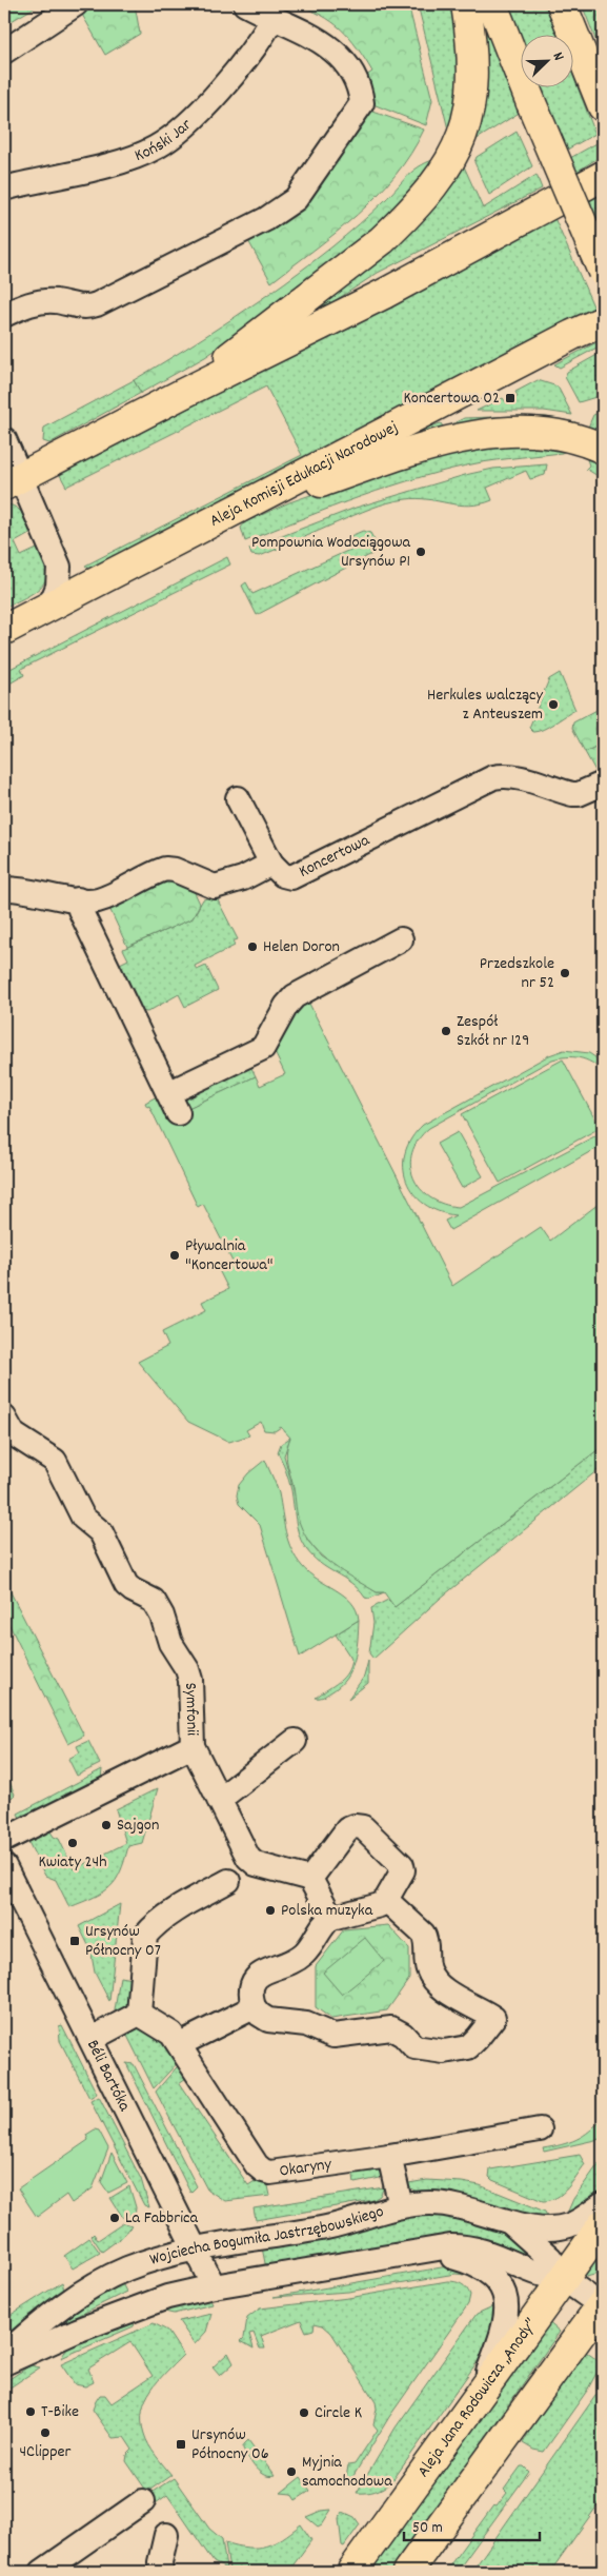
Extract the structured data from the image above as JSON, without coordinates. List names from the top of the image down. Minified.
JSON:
{"streets":{"main road":["Aleja Komisji Edukacji Narodowej","Aleja Jana Rodowicza „Anody”"],"street":["Koński Jar","Koncertowa","Symfonii","Béli Bartóka","Okaryny","Wojciecha Bogumiła Jastrzębowskiego"]},"crossings":[["Béli Bartóka","Wojciecha Bogumiła Jastrzębowskiego"]],"places":{"transit":["Koncertowa 02","Ursynów Północny 07","Ursynów Północny 06"],"other":["Pompownia Wodociągowa Ursynów P1","Herkules walczący z Anteuszem","Helen Doron","Przedszkole nr 52","Zespół Szkół nr 129","Pływalnia \"Koncertowa\"","Sajgon","Kwiaty 24h","Polska muzyka","La Fabbrica","T-Bike","Circle K","4Clipper","Myjnia samochodowa"]},"scale_bar":"50 m","north":"top right"}
